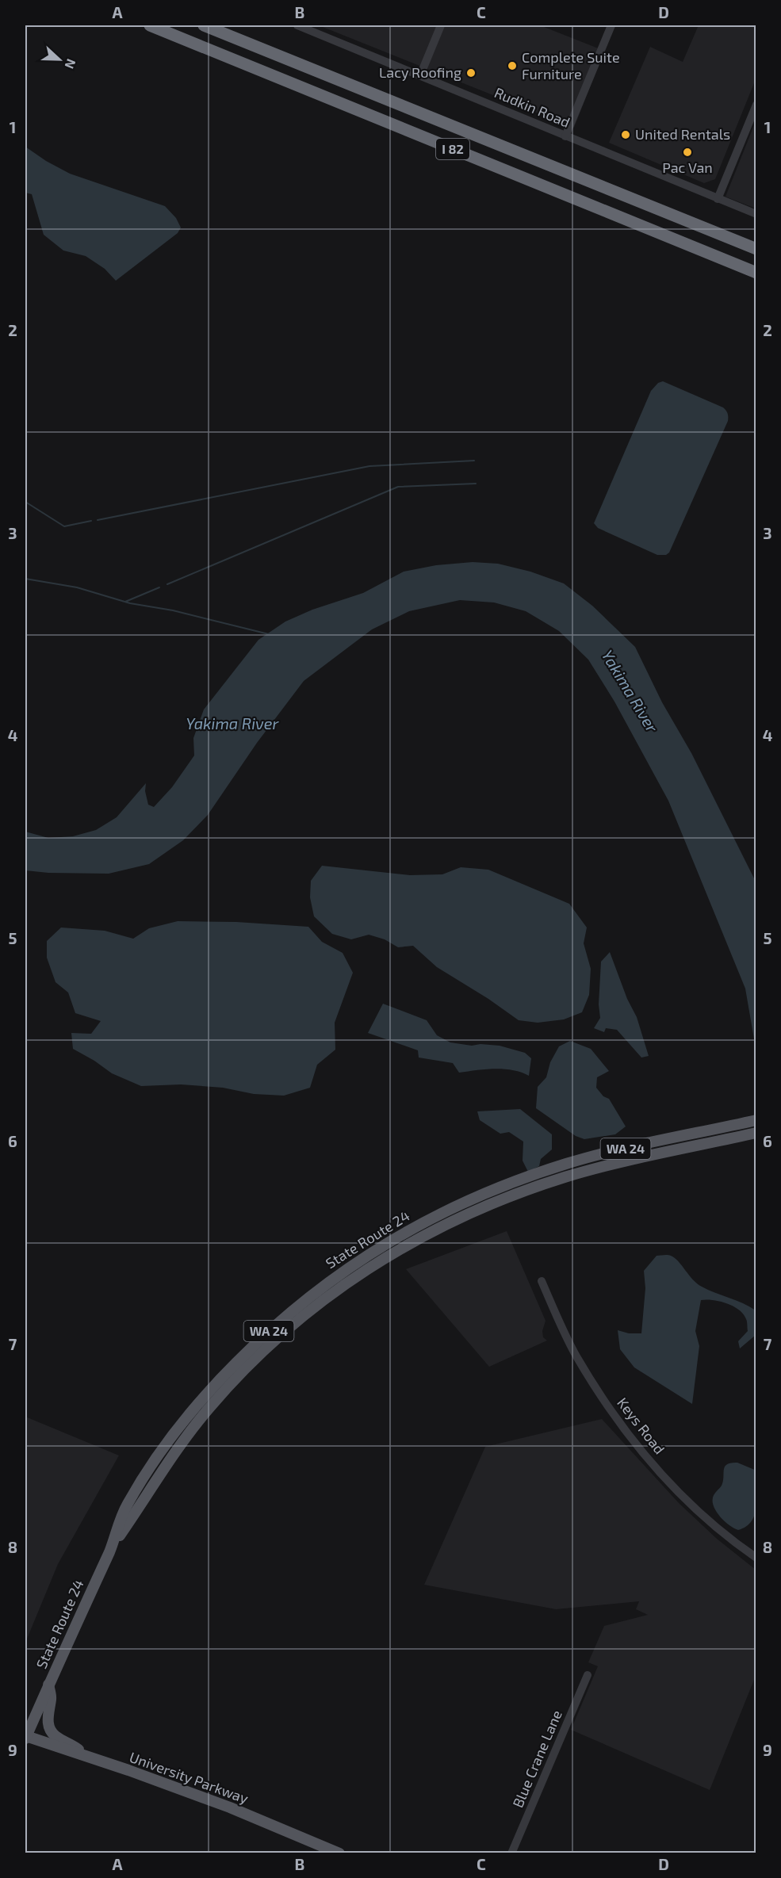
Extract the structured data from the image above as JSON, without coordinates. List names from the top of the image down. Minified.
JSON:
{"streets":{"highway":["I 82"],"main road":["WA 24","State Route 24","University Parkway"],"street":["Rudkin Road","Keys Road","Blue Crane Lane"]},"crossings":[["State Route 24","University Parkway"]],"water":["Yakima River"],"places":["Complete Suite Furniture","Lacy Roofing","United Rentals","Pac Van"],"north":"right","grid":{"columns":["A","B","C","D"],"rows":["1","2","3","4","5","6","7","8","9"]}}
